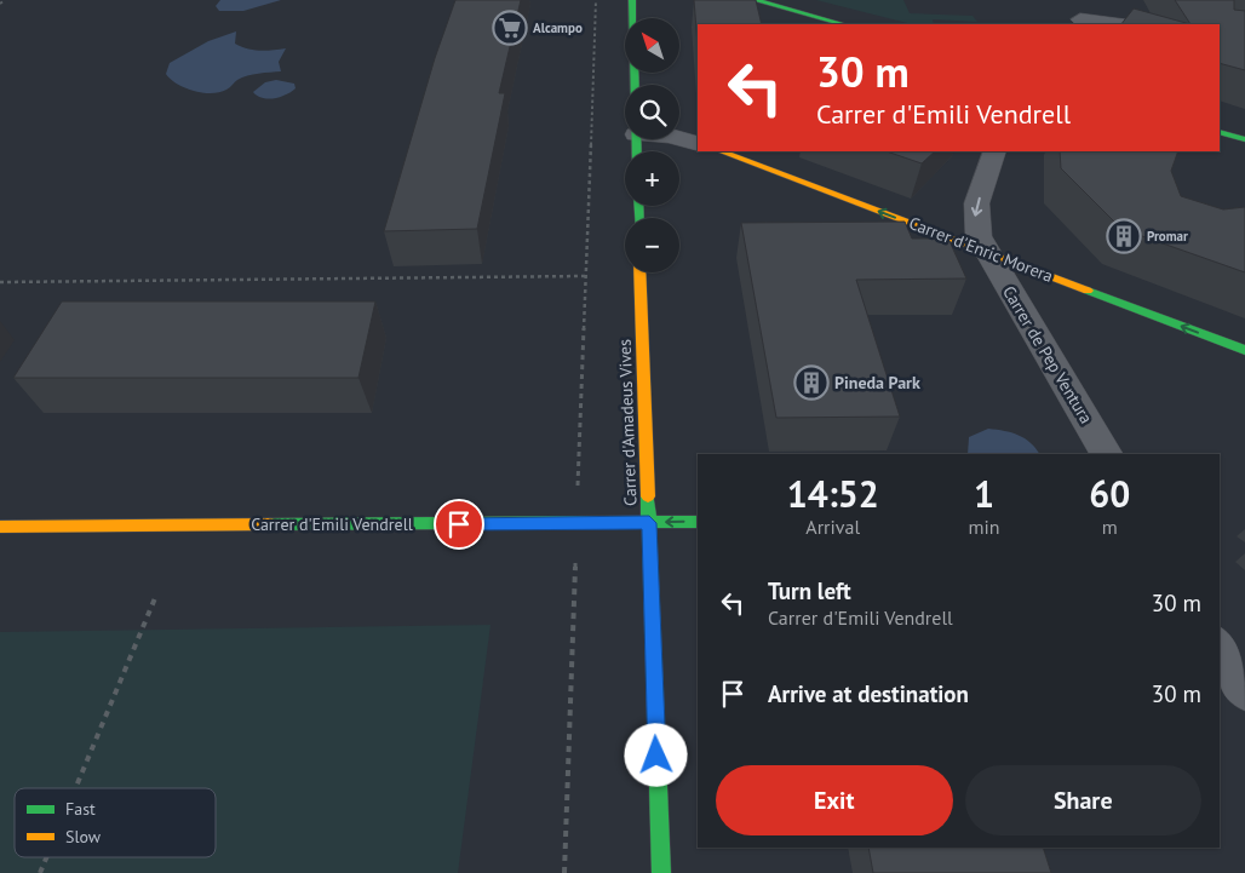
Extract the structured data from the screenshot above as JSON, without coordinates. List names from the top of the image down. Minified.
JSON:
{"streets":{"street":["Carrer d'Enric Morera","Carrer de Pep Ventura","Carrer d'Amadeus Vives","Carrer d'Emili Vendrell"]},"crossings":[["Carrer d'Enric Morera","Carrer de Pep Ventura"],["Carrer d'Amadeus Vives","Carrer d'Emili Vendrell"]],"one_way":["Carrer d'Enric Morera"],"places":{"supermarket":["Alcampo"],"building":["Promar","Pineda Park"]},"legend":["Fast","Slow"],"north":"top left","page":{"map_buttons":["+","−"],"turn":["30 m","Carrer d'Emili Vendrell"],"eta":["14:52","Arrival","1","min","60","m"],"list":[{"name":"Turn left","note":"Carrer d'Emili Vendrell","value":"30 m"},{"name":"Arrive at destination","value":"30 m"}],"buttons":["Exit","Share"]}}
